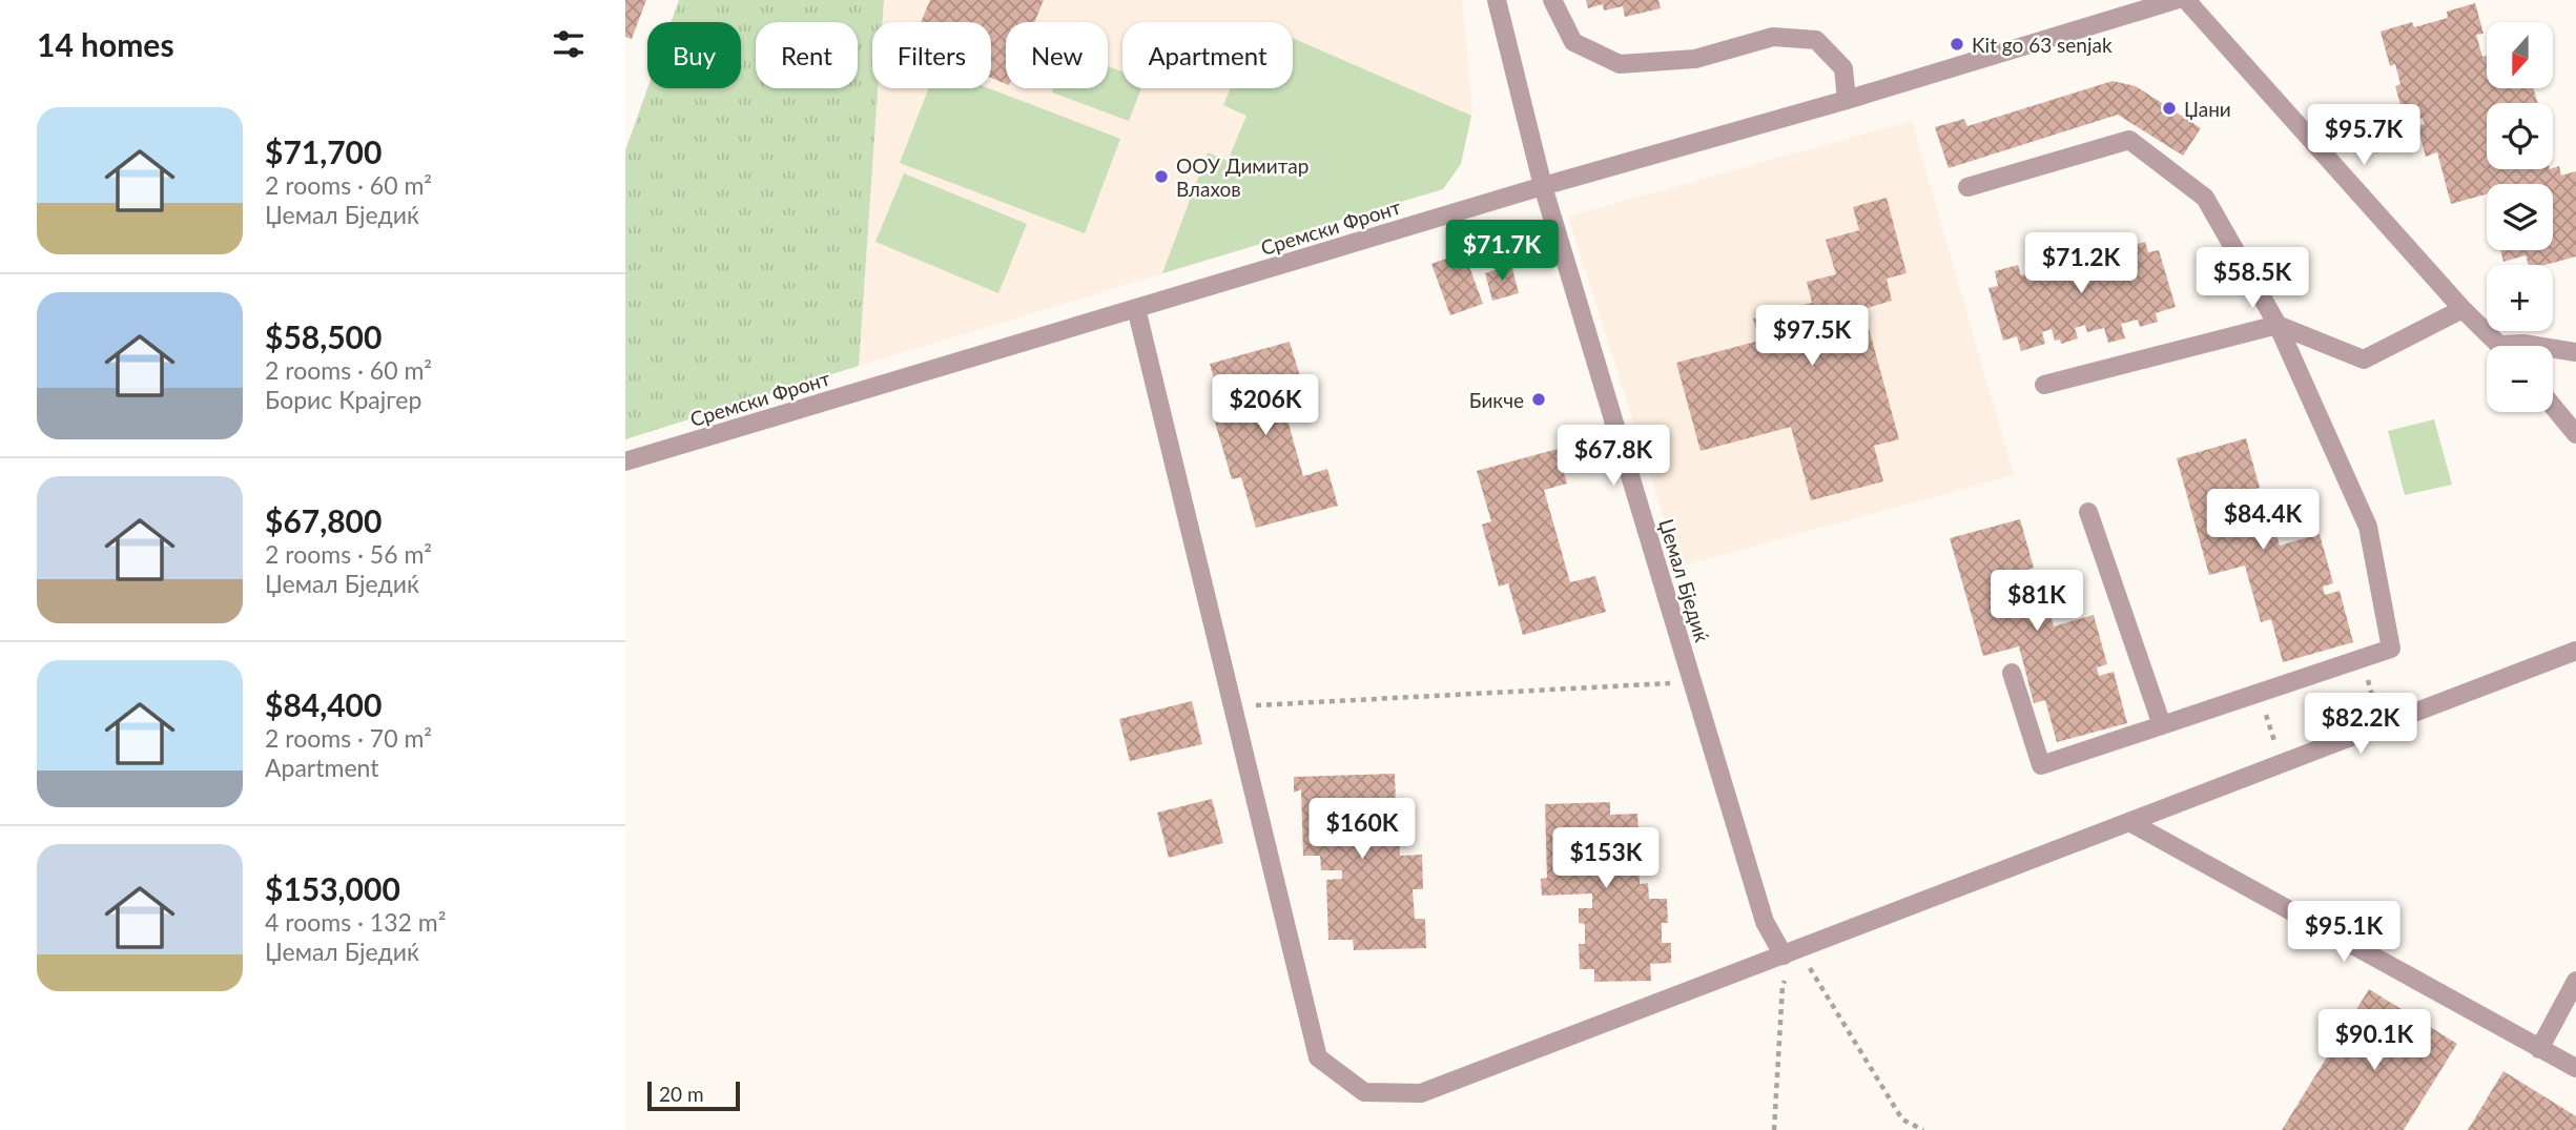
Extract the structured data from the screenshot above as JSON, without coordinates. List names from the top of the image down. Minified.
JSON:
{"streets":{"street":["Сремски Фронт","Џемал Бједиќ"]},"crossings":[["Сремски Фронт","Џемал Бједиќ"]],"places":["Kit go 63 senjak","Џани","ООУ Димитар Влахов","Бикче"],"scale_bar":"20 m","north":"bottom","page":{"heading":"14 homes","map_buttons":["+","−"],"chip":["Buy","Rent","Filters","New","Apartment"],"list":[{"name":"$71,700","note":"2 rooms · 60 m² · Џемал Бједиќ"},{"name":"$58,500","note":"2 rooms · 60 m² · Борис Крајгер"},{"name":"$67,800","note":"2 rooms · 56 m² · Џемал Бједиќ"},{"name":"$84,400","note":"2 rooms · 70 m² · Apartment"},{"name":"$153,000","note":"4 rooms · 132 m² · Џемал Бједиќ"}],"price":["$95.7K","$71.7K","$71.2K","$58.5K","$97.5K","$206K","$67.8K","$84.4K","$81K","$82.2K","$160K","$153K","$95.1K","$90.1K"],"scale":"20 m"}}
